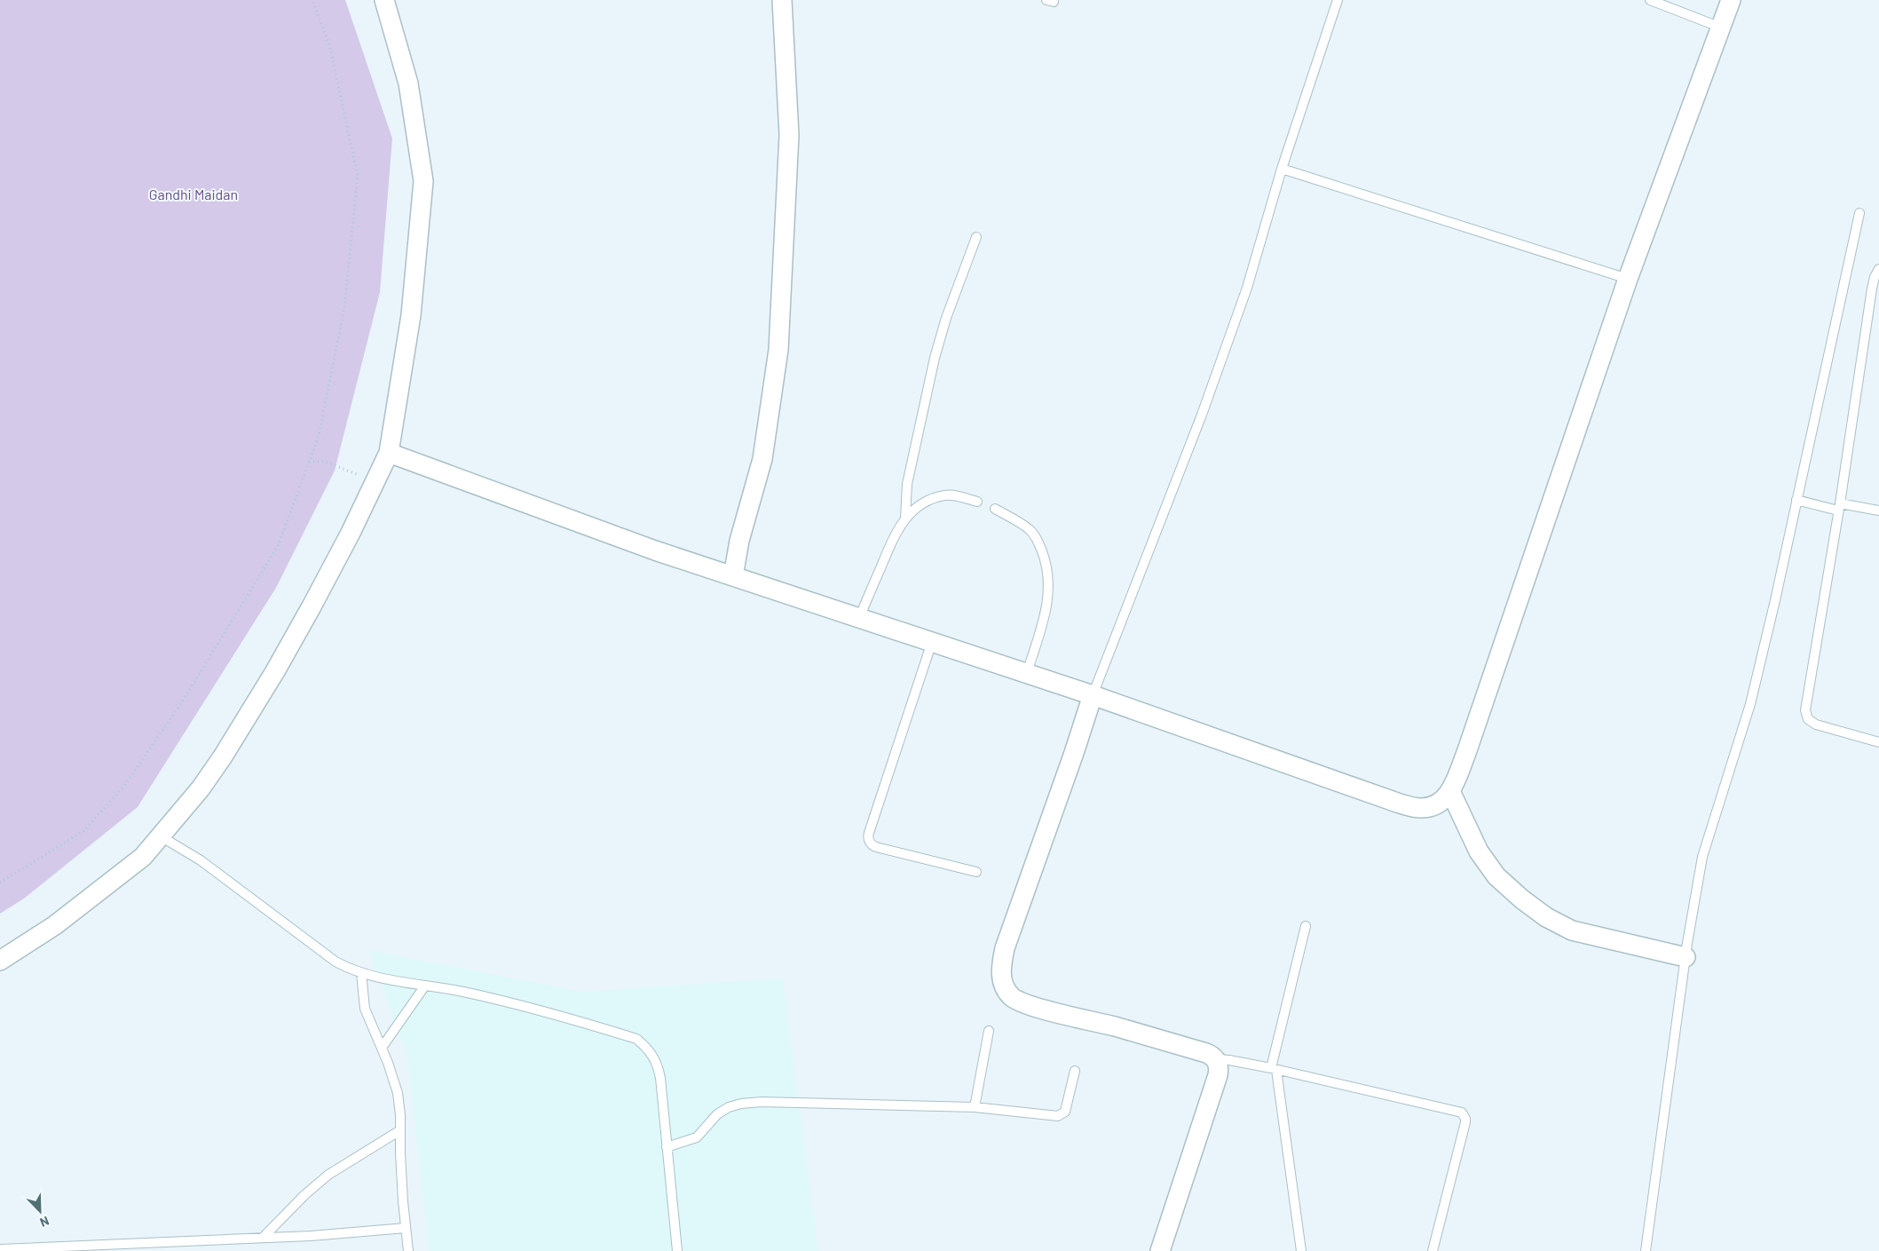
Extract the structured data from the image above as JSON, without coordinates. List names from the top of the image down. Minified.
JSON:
{"parks":["Gandhi Maidan"],"north":"bottom right"}
